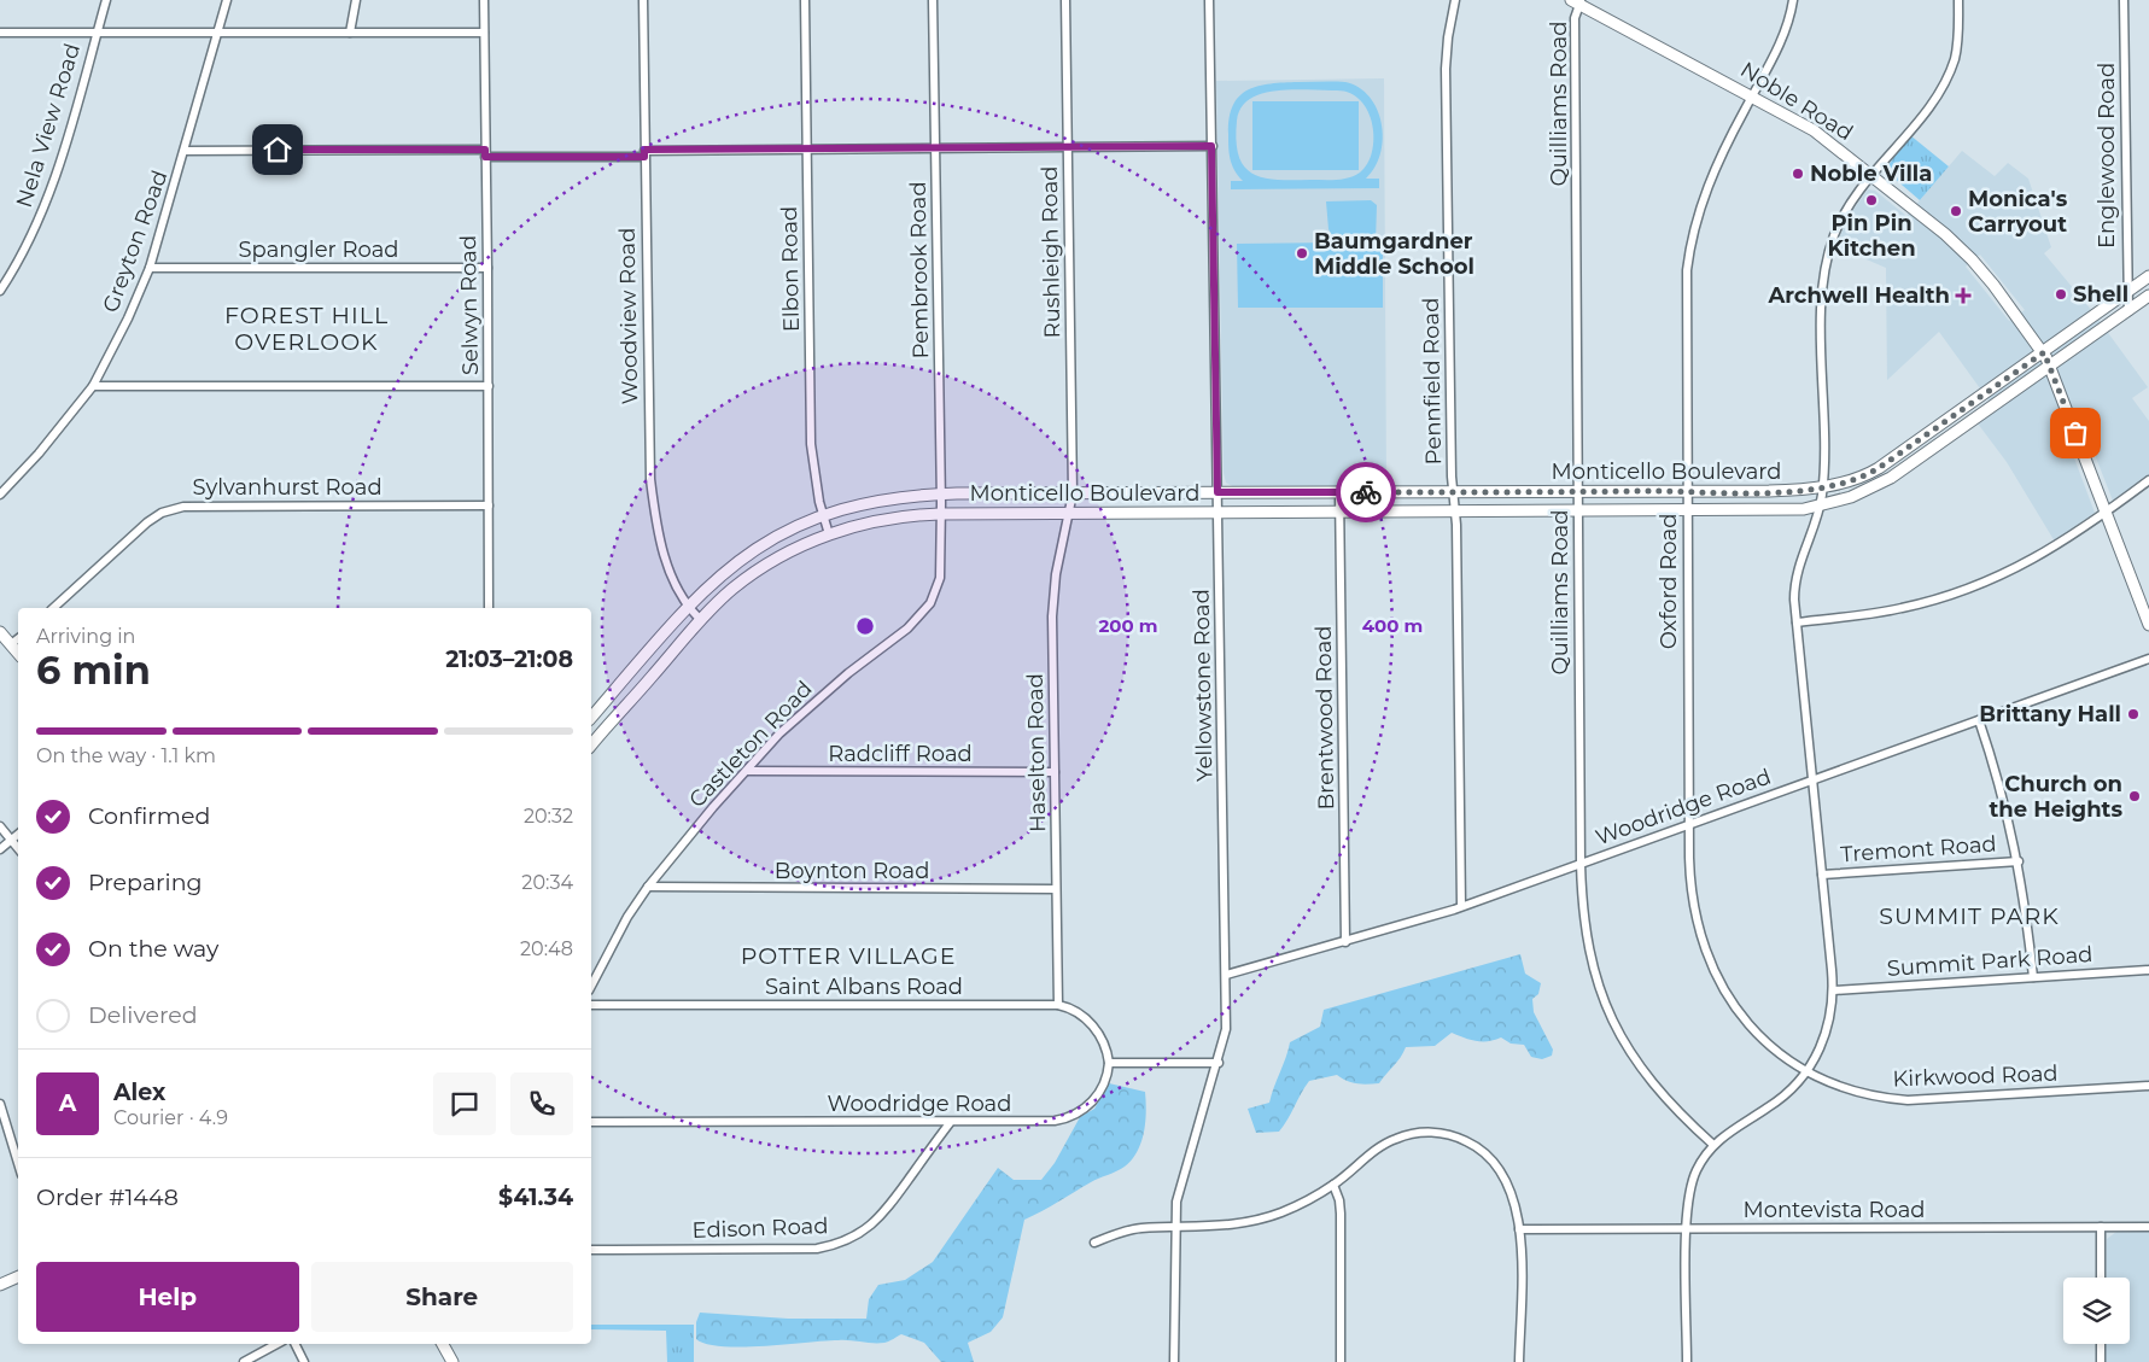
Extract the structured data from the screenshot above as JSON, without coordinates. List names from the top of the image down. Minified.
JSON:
{"streets":{"main road":["Noble Road","Monticello Boulevard"],"street":["Quilliams Road","Nela View Road","Englewood Road","Greyton Road","Spangler Road","Rushleigh Road","Elbon Road","Pembrook Road","Selwyn Road","Woodview Road","Pennfield Road","Sylvanhurst Road","Oxford Road","Yellowstone Road","Brentwood Road","Castleton Road","Haselton Road","Radcliff Road","Woodridge Road","Tremont Road","Boynton Road","Summit Park Road","Saint Albans Road","Kirkwood Road","Montevista Road","Edison Road"]},"crossings":[["Noble Road","Quilliams Road"],["Noble Road","Monticello Boulevard"],["Noble Road","Oxford Road"],["Quilliams Road","Monticello Boulevard"],["Quilliams Road","Woodridge Road"],["Englewood Road","Monticello Boulevard"],["Greyton Road","Spangler Road"],["Spangler Road","Selwyn Road"],["Rushleigh Road","Monticello Boulevard"],["Rushleigh Road","Haselton Road"],["Elbon Road","Monticello Boulevard"],["Pembrook Road","Monticello Boulevard"],["Pembrook Road","Castleton Road"],["Selwyn Road","Sylvanhurst Road"],["Woodview Road","Monticello Boulevard"],["Pennfield Road","Monticello Boulevard"],["Pennfield Road","Woodridge Road"],["Monticello Boulevard","Oxford Road"],["Monticello Boulevard","Yellowstone Road"],["Monticello Boulevard","Brentwood Road"],["Monticello Boulevard","Castleton Road"],["Monticello Boulevard","Haselton Road"],["Oxford Road","Woodridge Road"],["Oxford Road","Kirkwood Road"],["Yellowstone Road","Woodridge Road"],["Brentwood Road","Woodridge Road"],["Castleton Road","Radcliff Road"],["Castleton Road","Boynton Road"],["Haselton Road","Radcliff Road"],["Haselton Road","Boynton Road"],["Haselton Road","Saint Albans Road"],["Woodridge Road","Saint Albans Road"],["Woodridge Road","Edison Road"]],"districts":["FOREST HILL OVERLOOK","SUMMIT PARK","POTTER VILLAGE"],"places":{"other":["Noble Villa","Pin Pin Kitchen","Monica's Carryout","Baumgardner Middle School","Shell","Brittany Hall","Church on the Heights"],"health":["Archwell Health"]},"page":{"heading":["6 min","Arriving in","21:03–21:08"],"panel":["Alex","Courier · 4.9","Order #1448","$41.34"],"bar":"On the way · 1.1 km","list":[["Confirmed","20:32"],["Preparing","20:34"],["On the way","20:48"],"Delivered"],"round":"A","buttons":["Help","Share"]},"rings":["200 m","400 m"]}
